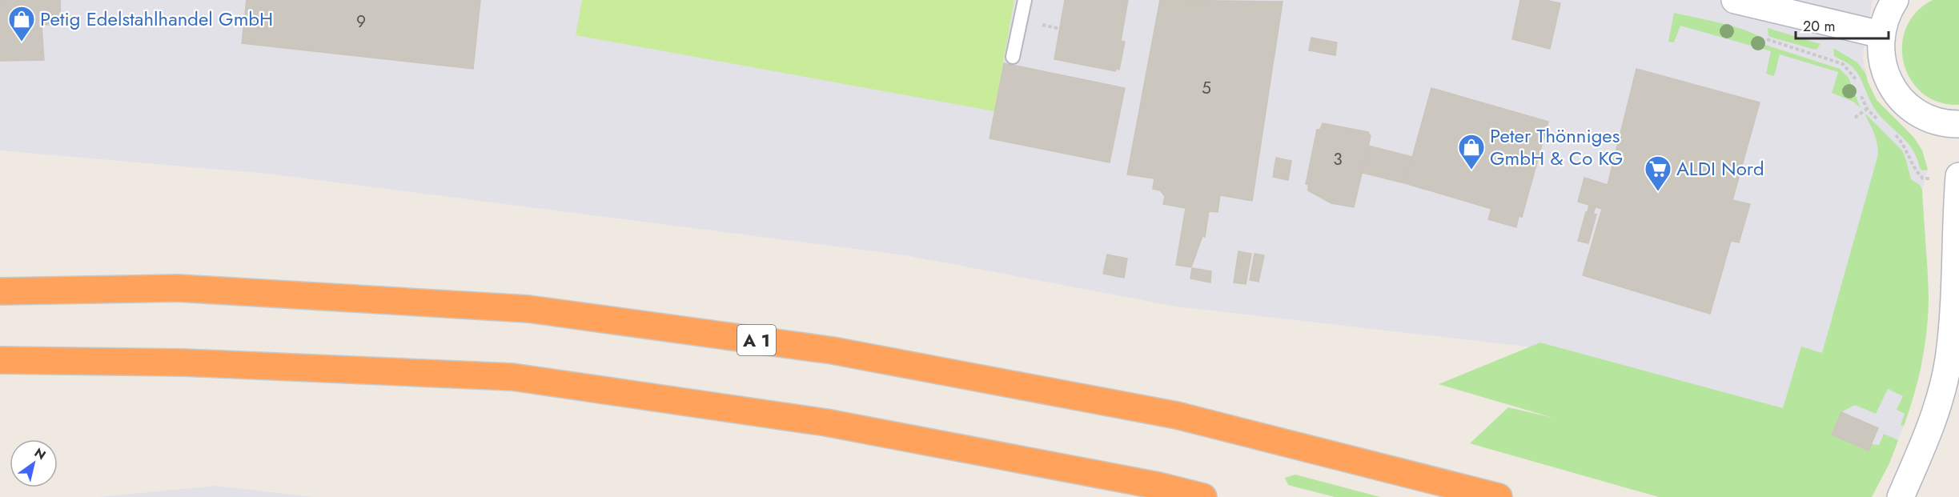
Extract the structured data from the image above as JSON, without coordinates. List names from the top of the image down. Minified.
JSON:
{"streets":{"highway":["A 1"]},"places":{"shop":["Petig Edelstahlhandel GmbH","Peter Thönniges GmbH & Co KG"],"supermarket":["ALDI Nord"]},"house_numbers":["9","5","3"],"scale_bar":"20 m","north":"top right"}
